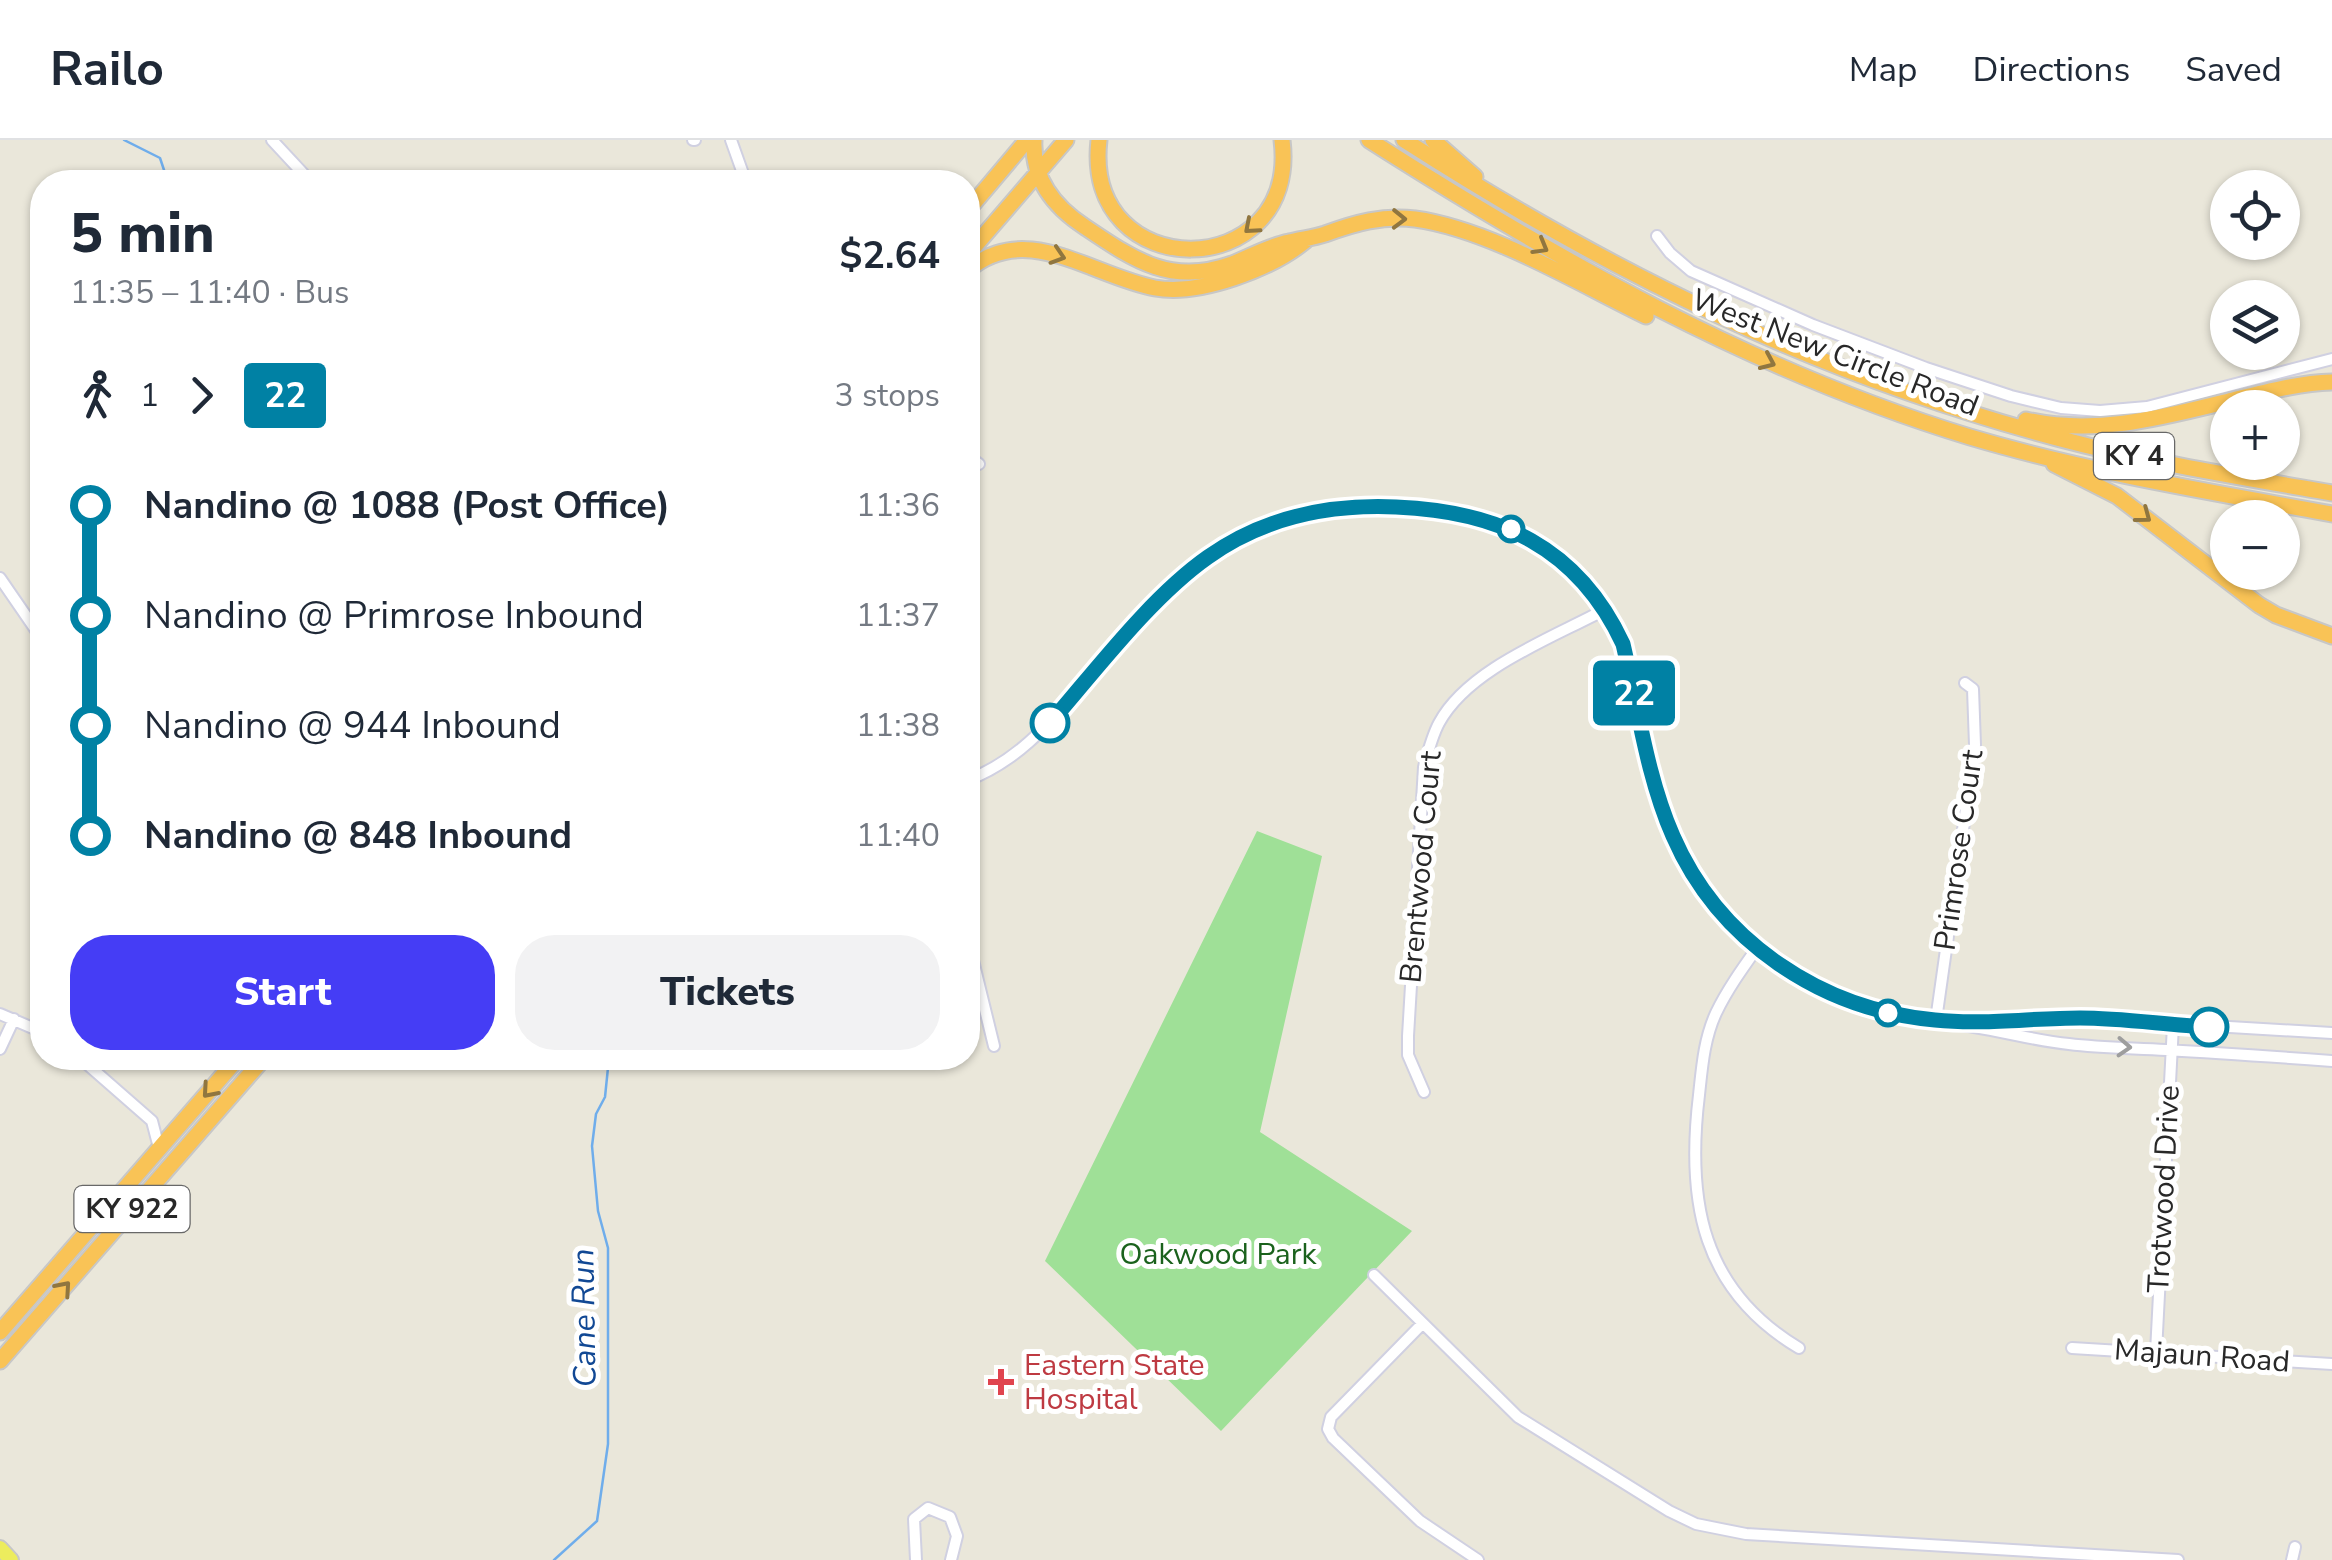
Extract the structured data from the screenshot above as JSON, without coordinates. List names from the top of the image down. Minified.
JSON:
{"streets":{"highway":["West New Circle Road","KY 4","KY 922"],"street":["Primrose Court","Brentwood Court","Trotwood Drive","Majaun Road"]},"crossings":[["West New Circle Road","KY 4"],["Trotwood Drive","Majaun Road"]],"water":["Cane Run"],"parks":["Oakwood Park"],"places":{"health":["Eastern State Hospital"]},"lines":["bus line 22"],"page":{"header":"Railo","nav":["Map","Directions","Saved"],"on_map":"22","map_buttons":["+","−"],"heading":["5 min","11:35 – 11:40 · Bus","$2.64"],"legs":["1","22","3 stops"],"list":[{"name":"Nandino @ 1088 (Post Office)","value":"11:36"},{"name":"Nandino @ Primrose Inbound","value":"11:37"},{"name":"Nandino @ 944 Inbound","value":"11:38"},{"name":"Nandino @ 848 Inbound","value":"11:40"}],"buttons":["Start","Tickets"]}}
